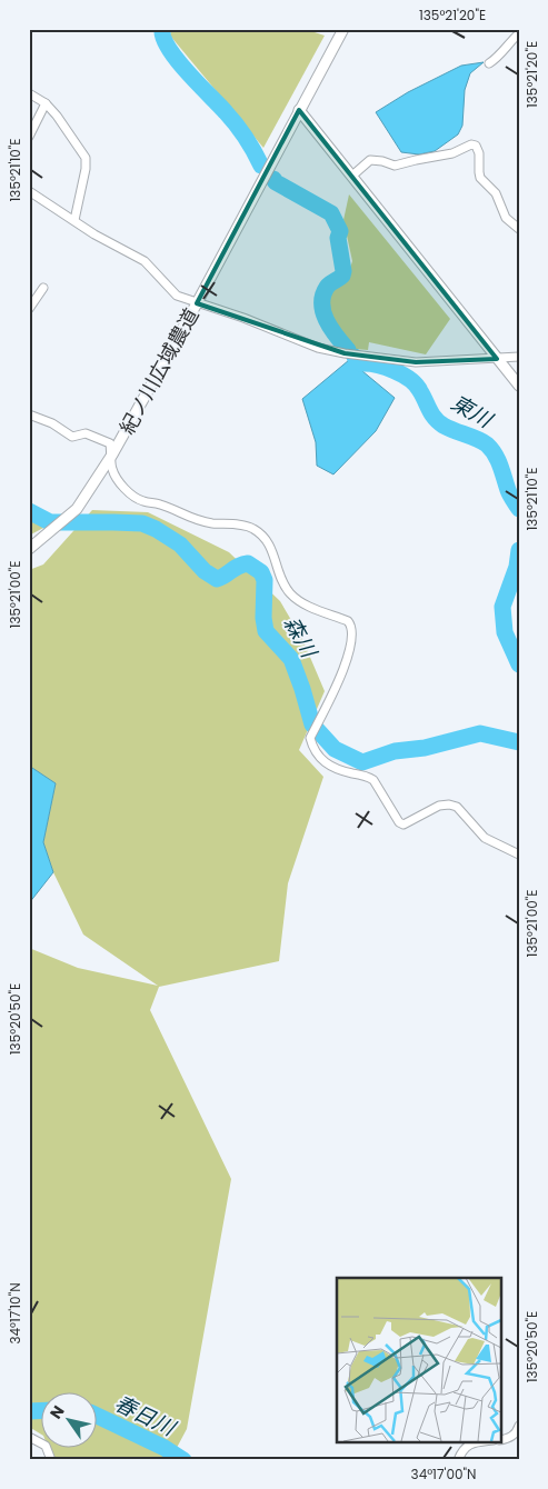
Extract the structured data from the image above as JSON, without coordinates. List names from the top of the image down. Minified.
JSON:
{"streets":{"street":["紀ノ川広域農道"]},"water":["東川","森川","春日川"],"north":"top left","coordinates":["135°21'20\"E","135°21'10\"E","135°21'00\"E","135°20'50\"E","34°17'10\"N","34°17'00\"N"]}
